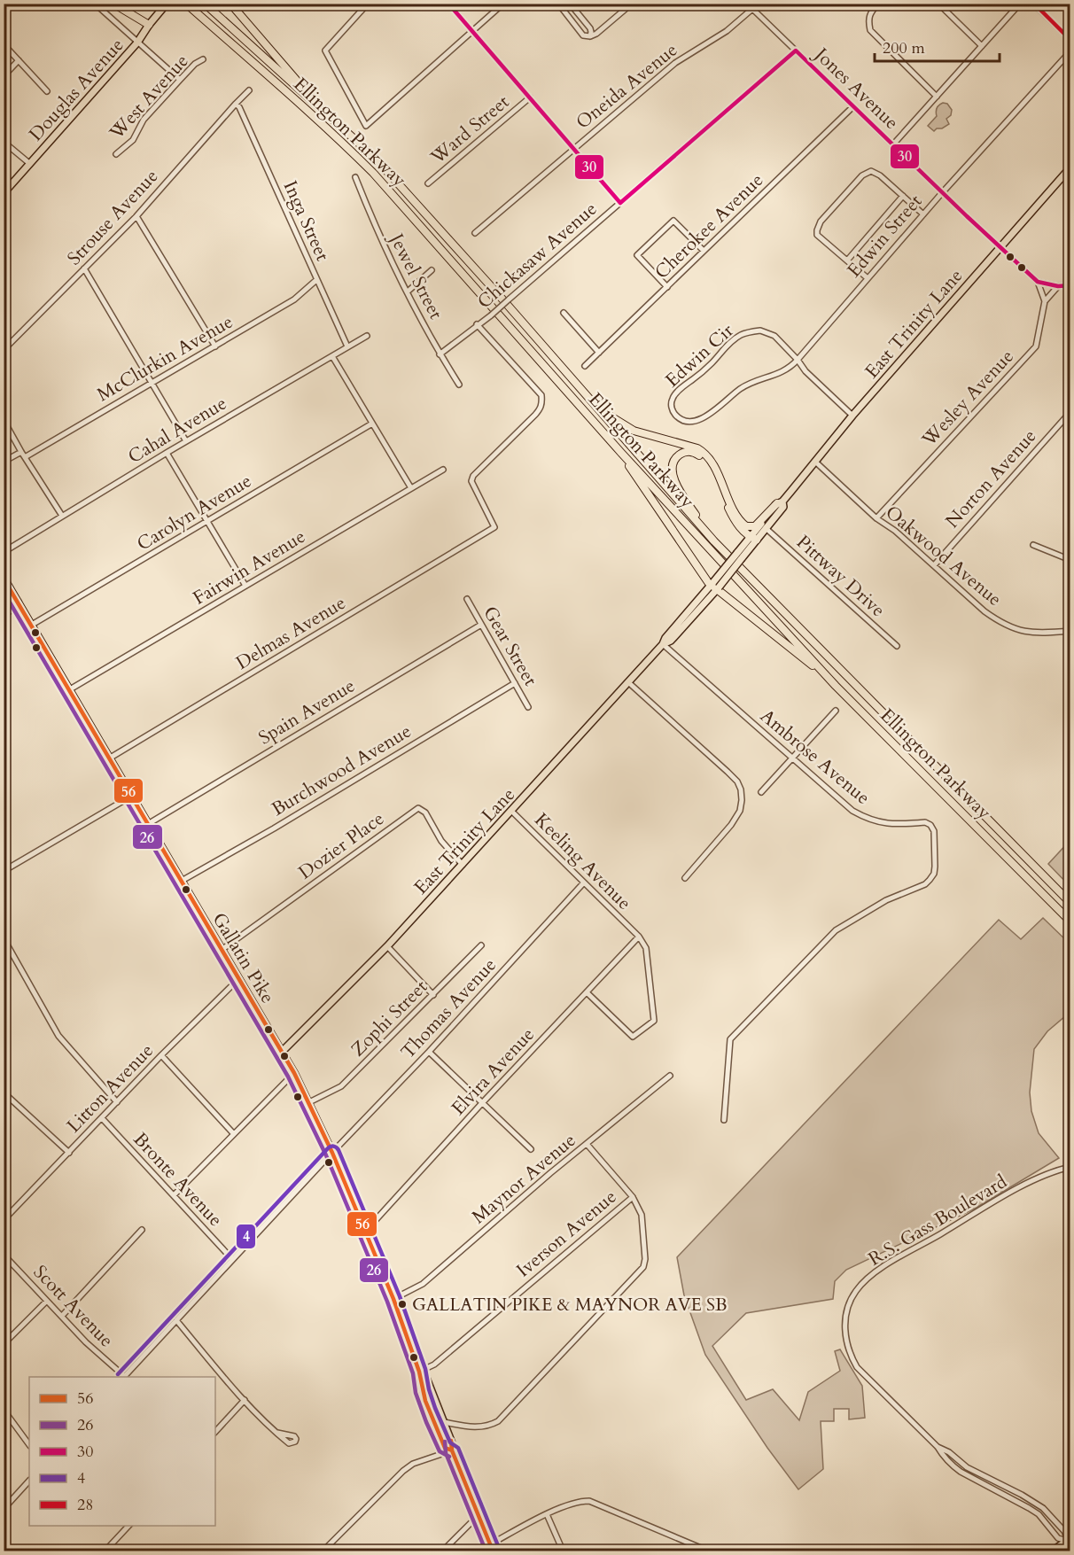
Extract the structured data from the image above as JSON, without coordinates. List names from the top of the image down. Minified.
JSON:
{"streets":{"highway":["Ellington Parkway"],"main road":["Douglas Avenue","East Trinity Lane","Gallatin Pike"],"street":["Oneida Avenue","Jones Avenue","West Avenue","Ward Street","Strouse Avenue","Inga Street","Cherokee Avenue","Edwin Street","Chickasaw Avenue","Jewel Street","Edwin Cir","McClurkin Avenue","Wesley Avenue","Cahal Avenue","Norton Avenue","Carolyn Avenue","Oakwood Avenue","Fairwin Avenue","Pittway Drive","Delmas Avenue","Gear Street","Spain Avenue","Ambrose Avenue","Burchwood Avenue","Dozier Place","Keeling Avenue","Thomas Avenue","Zophi Street","Elvira Avenue","Litton Avenue","Maynor Avenue","Bronte Avenue","R.S. Gass Boulevard","Iverson Avenue","Scott Avenue"]},"crossings":[["Oneida Avenue","Jones Avenue"],["Jones Avenue","Cherokee Avenue"],["Jones Avenue","Edwin Street"],["Jones Avenue","Chickasaw Avenue"],["Jones Avenue","East Trinity Lane"],["Strouse Avenue","Inga Street"],["Inga Street","McClurkin Avenue"],["Inga Street","Cahal Avenue"],["Edwin Street","Edwin Cir"],["Chickasaw Avenue","Jewel Street"],["Chickasaw Avenue","Delmas Avenue"],["East Trinity Lane","Oakwood Avenue"],["East Trinity Lane","Pittway Drive"],["East Trinity Lane","Ambrose Avenue"],["East Trinity Lane","Dozier Place"],["East Trinity Lane","Keeling Avenue"],["East Trinity Lane","Gallatin Pike"],["Wesley Avenue","Oakwood Avenue"],["Norton Avenue","Oakwood Avenue"],["Carolyn Avenue","Gallatin Pike"],["Fairwin Avenue","Gallatin Pike"],["Delmas Avenue","Gallatin Pike"],["Gear Street","Spain Avenue"],["Gear Street","Burchwood Avenue"],["Spain Avenue","Gallatin Pike"],["Burchwood Avenue","Gallatin Pike"],["Dozier Place","Gallatin Pike"],["Keeling Avenue","Thomas Avenue"],["Keeling Avenue","Elvira Avenue"],["Gallatin Pike","Thomas Avenue"],["Gallatin Pike","Zophi Street"],["Gallatin Pike","Elvira Avenue"],["Gallatin Pike","Litton Avenue"],["Gallatin Pike","Maynor Avenue"],["Gallatin Pike","Iverson Avenue"],["Thomas Avenue","Bronte Avenue"],["Thomas Avenue","Scott Avenue"],["Litton Avenue","Bronte Avenue"]],"places":["GALLATIN PIKE & MAYNOR AVE SB"],"lines":["transit line 30","transit line 28","transit line 56","transit line 26","transit line 4"],"legend":["56","26","30","4","28"],"scale_bar":"200 m"}
